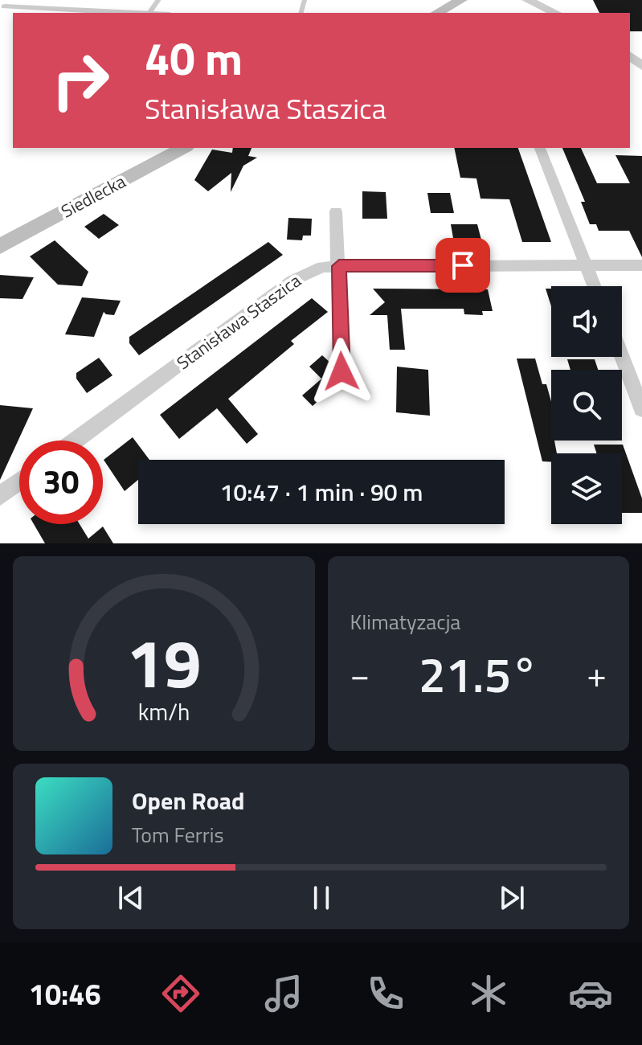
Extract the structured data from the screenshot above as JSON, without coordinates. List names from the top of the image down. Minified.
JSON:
{"streets":{"main road":["Siedlecka"],"street":["Stanisława Staszica"]},"page":{"turn":["40 m","Stanisława Staszica"],"limit":"30","trip":"10:47 · 1 min · 90 m","tile":"Klimatyzacja","heat":["−","21.5°","+"],"song":["Open Road","Tom Ferris"],"tabs":"10:46","gauge":["19","km/h"]}}
